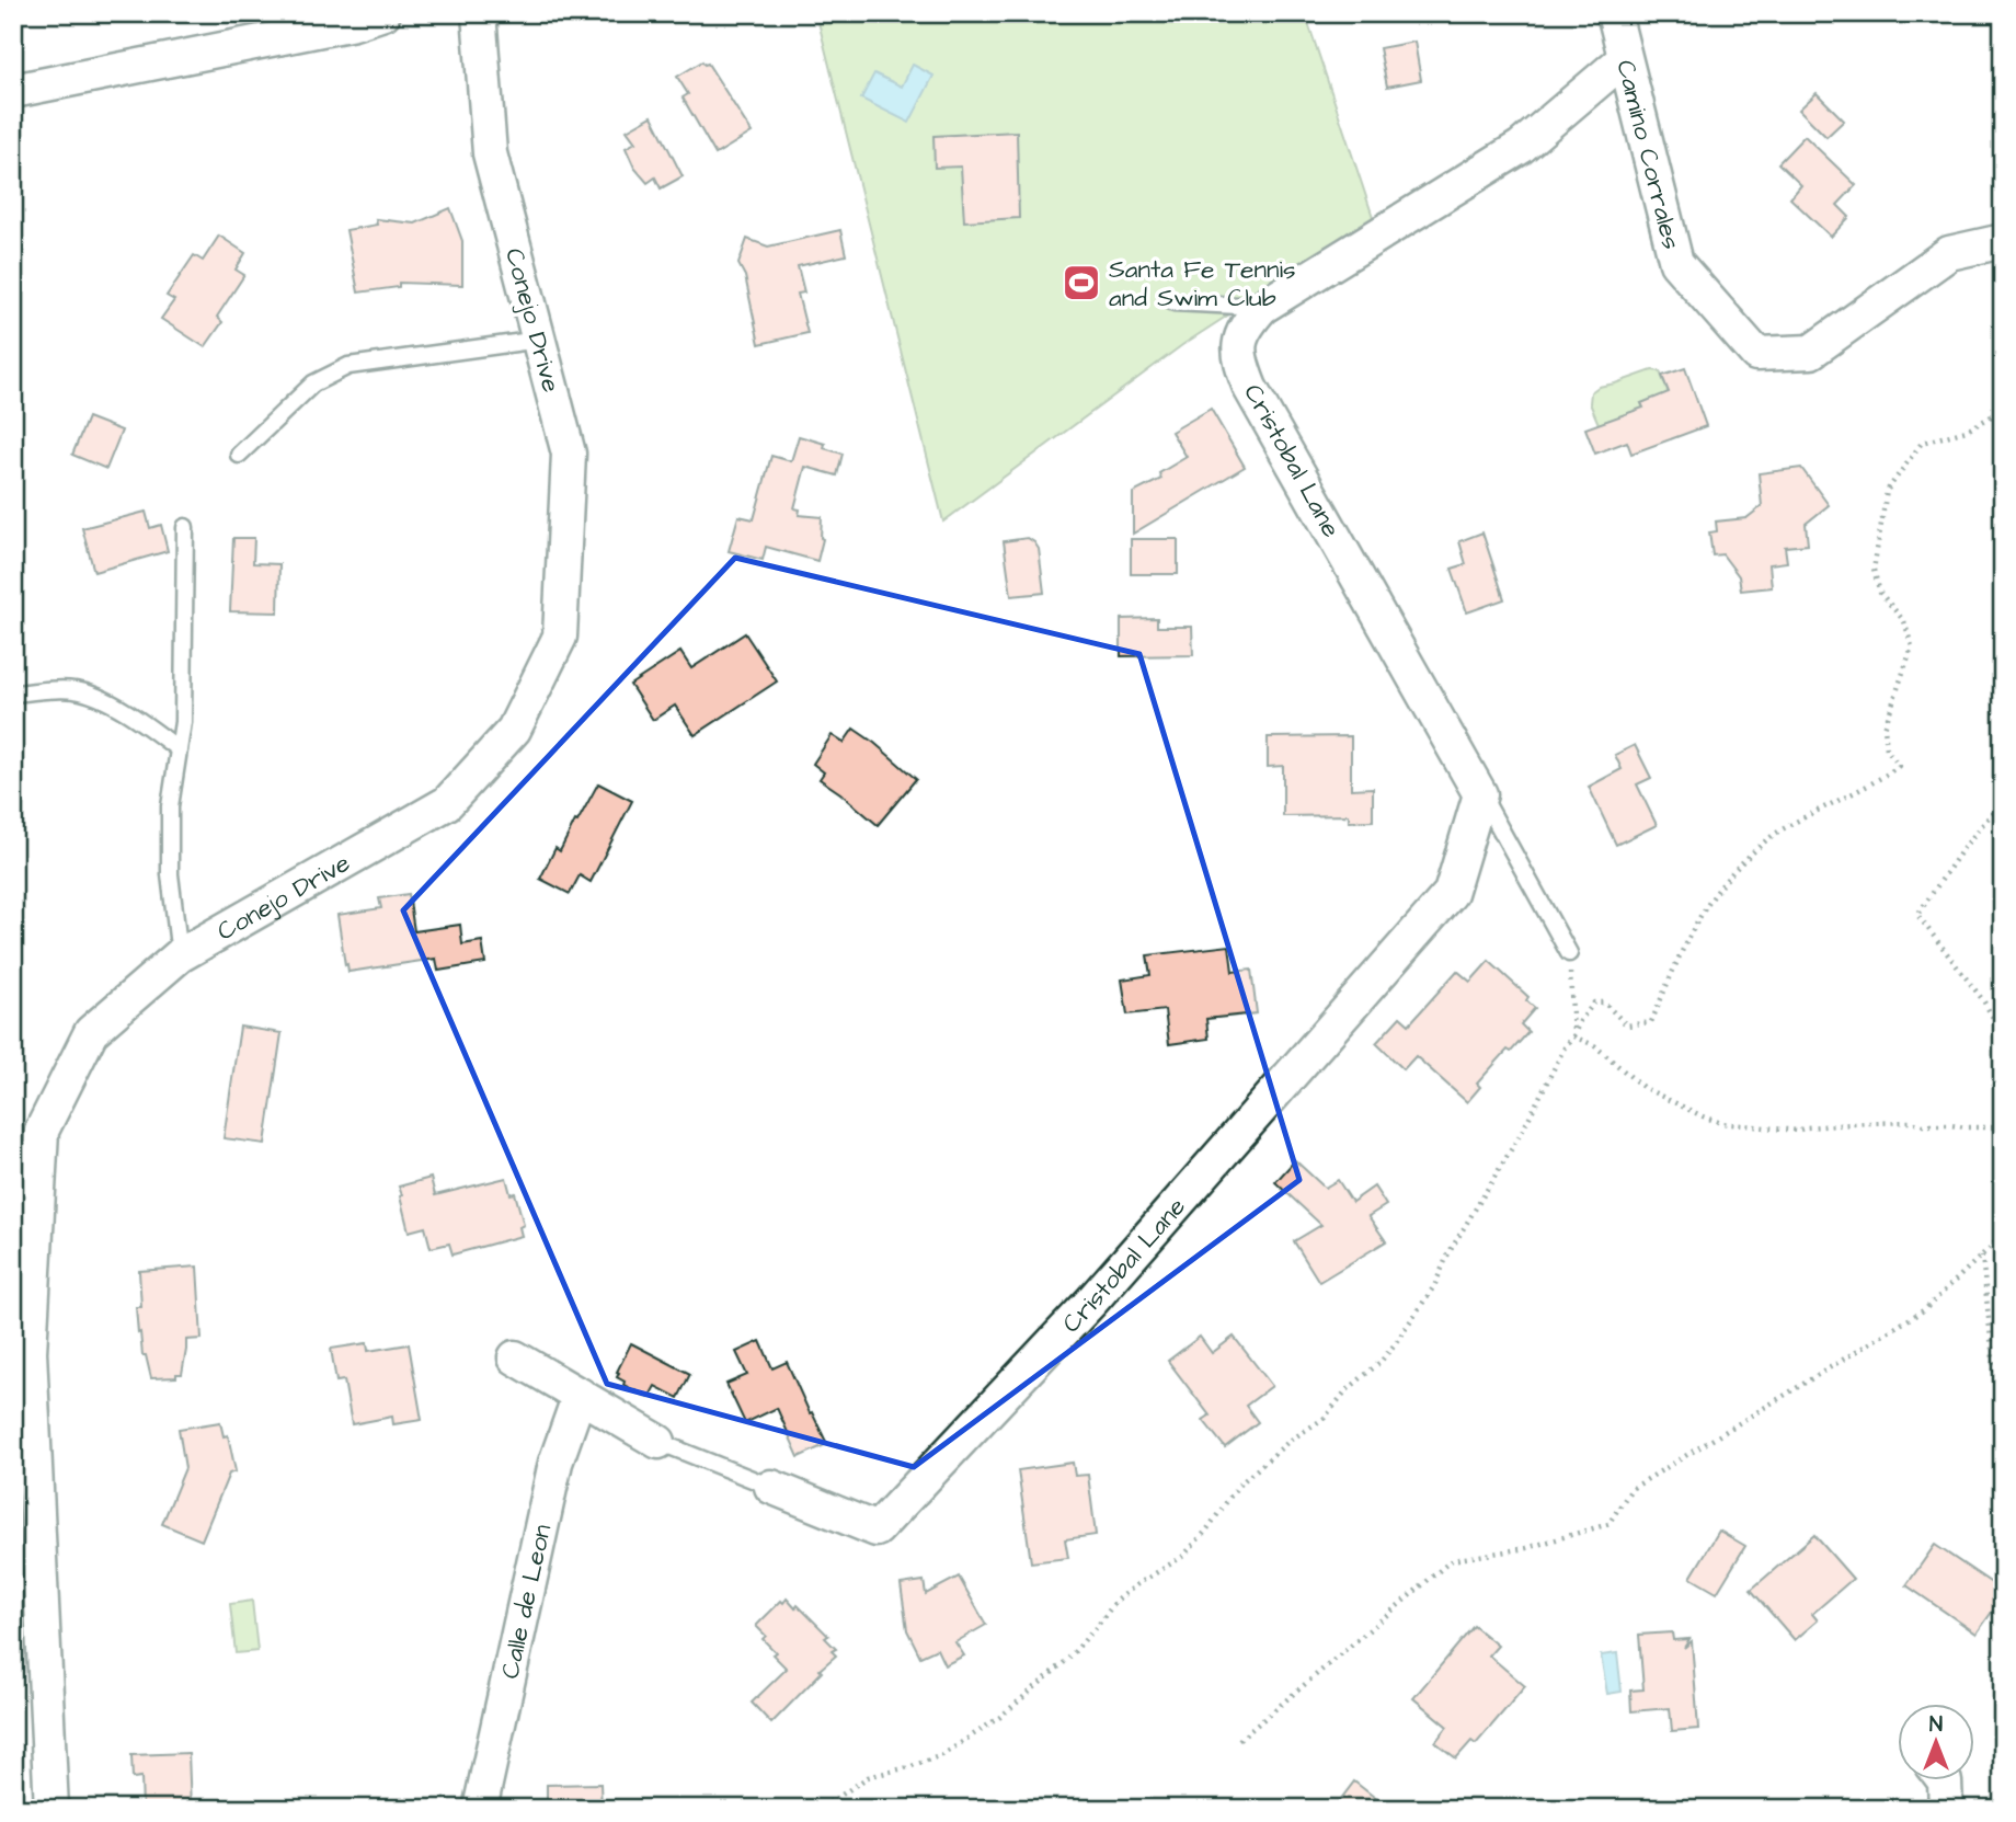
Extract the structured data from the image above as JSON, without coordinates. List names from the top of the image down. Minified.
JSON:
{"streets":{"street":["Camino Corrales","Conejo Drive","Cristobal Lane","Calle de Leon"]},"crossings":[["Camino Corrales","Cristobal Lane"]],"places":{"sports":["Santa Fe Tennis and Swim Club"]},"north":"top"}
